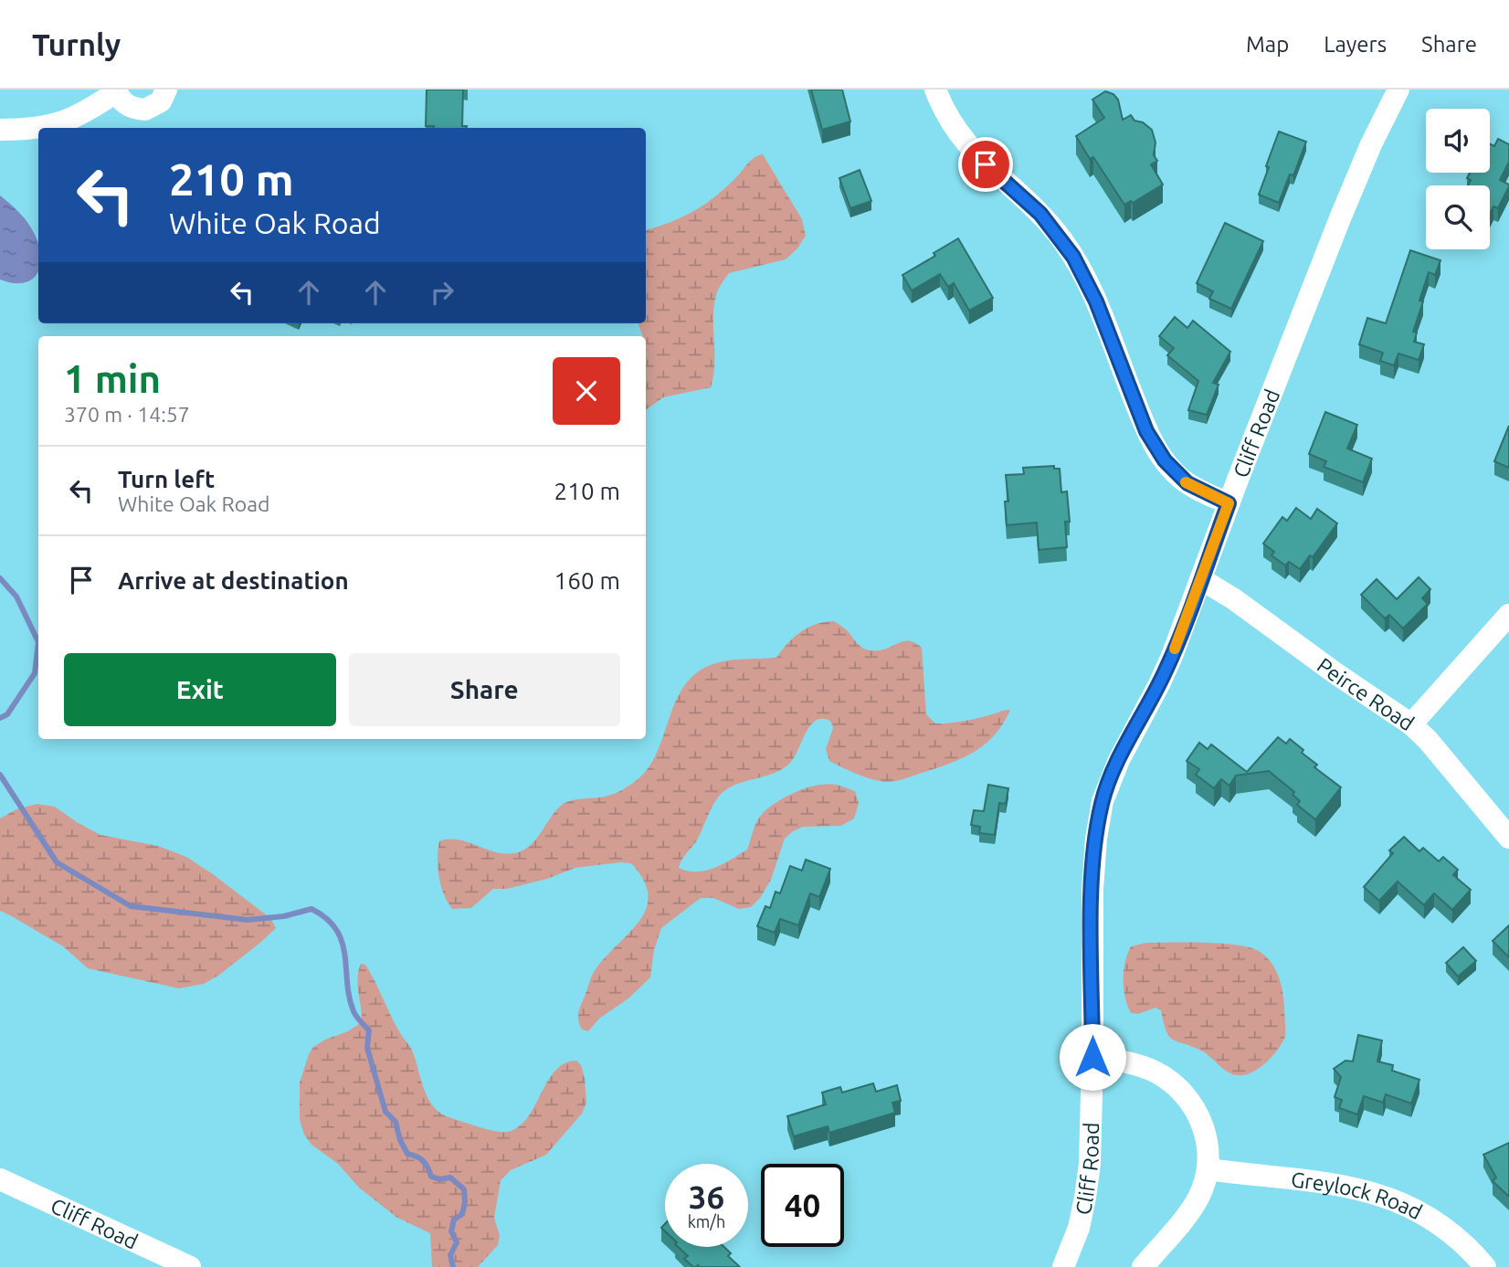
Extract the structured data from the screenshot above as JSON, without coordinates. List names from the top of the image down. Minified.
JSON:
{"streets":{"street":["Cliff Road","Peirce Road","Greylock Road"]},"crossings":[["Cliff Road","Peirce Road"]],"page":{"header":"Turnly","nav":["Map","Layers","Share"],"turn":["210 m","White Oak Road"],"heading":["1 min","370 m · 14:57"],"list":[{"name":"Turn left","note":"White Oak Road","value":"210 m"},{"name":"Arrive at destination","value":"160 m"}],"buttons":["Exit","Share"],"speed":"36 km/h","limit":"40"}}
